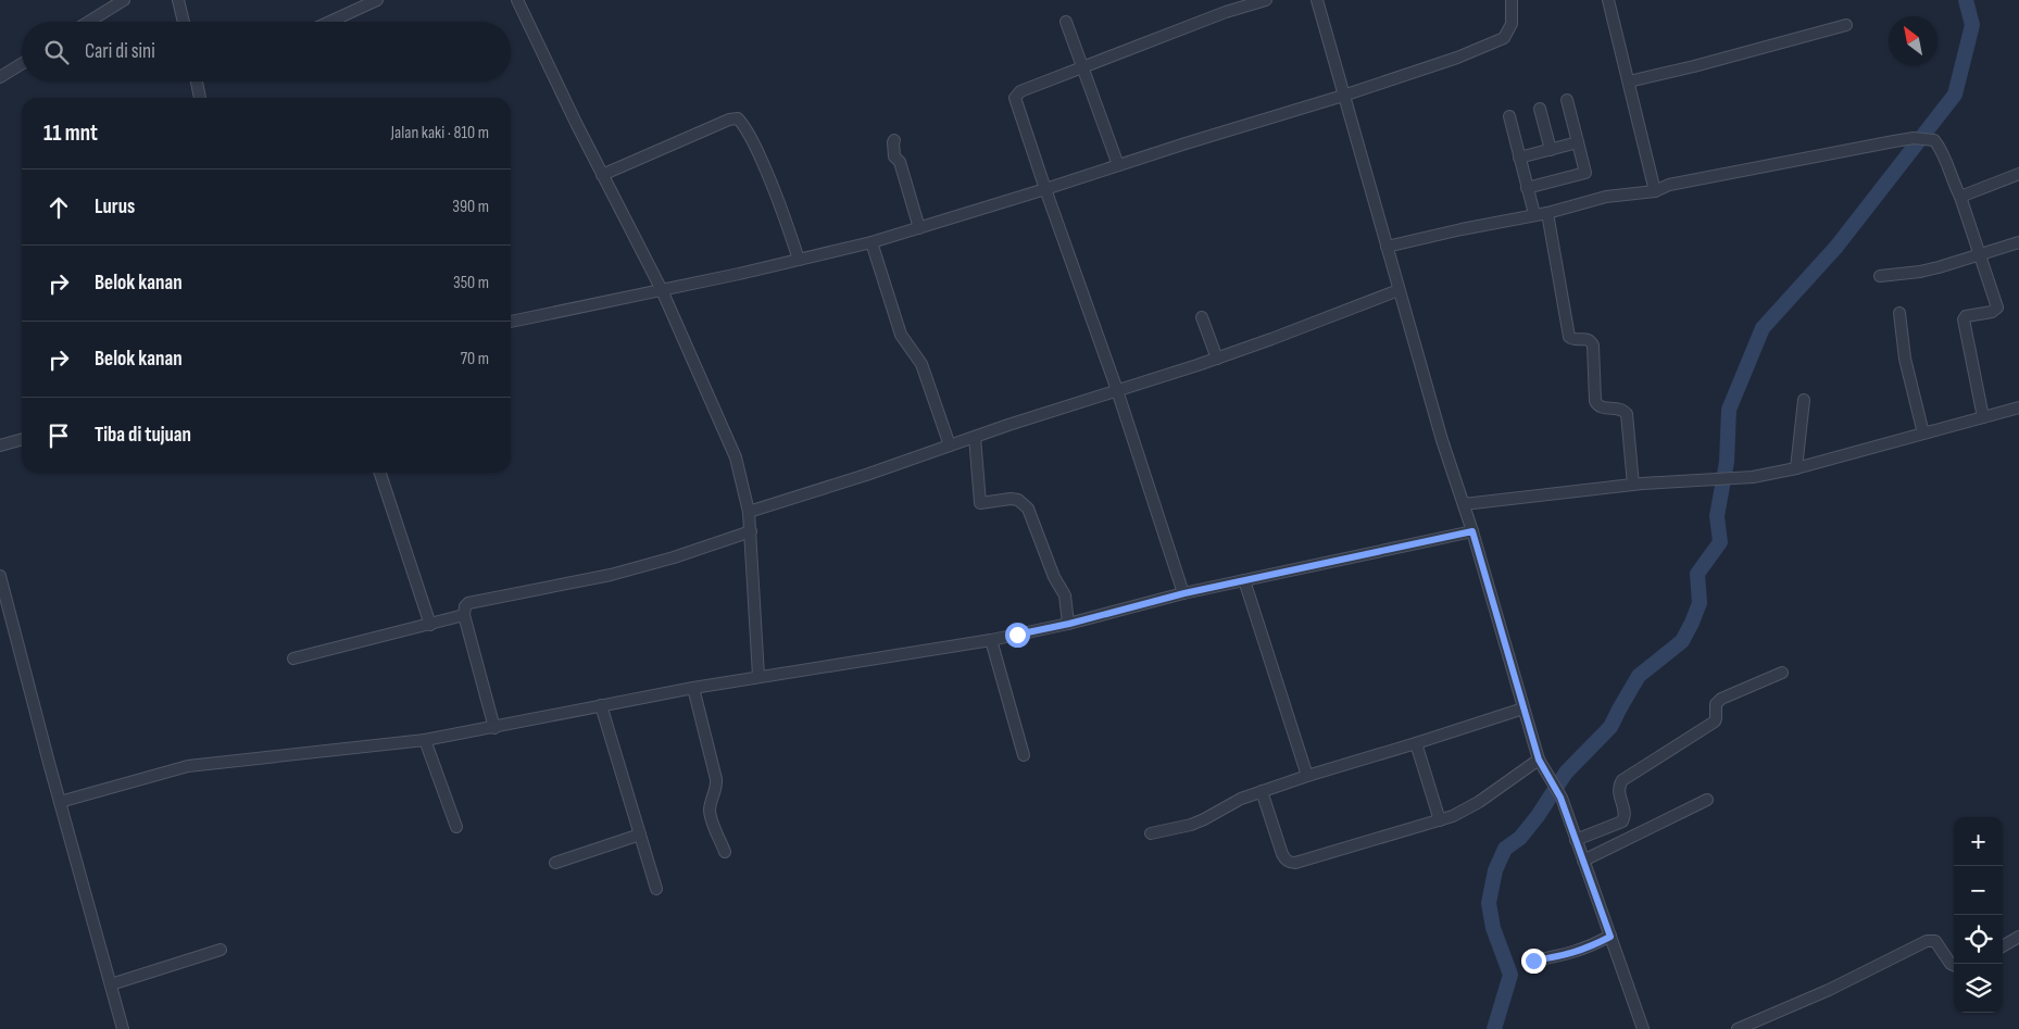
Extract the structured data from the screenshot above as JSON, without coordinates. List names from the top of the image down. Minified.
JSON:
{"north":"top left","page":{"search":"Cari di sini","heading":["11 mnt","Jalan kaki · 810 m"],"list":[["Lurus","390 m"],["Belok kanan","350 m"],["Belok kanan","70 m"],"Tiba di tujuan"],"map_buttons":["+","−"]}}
